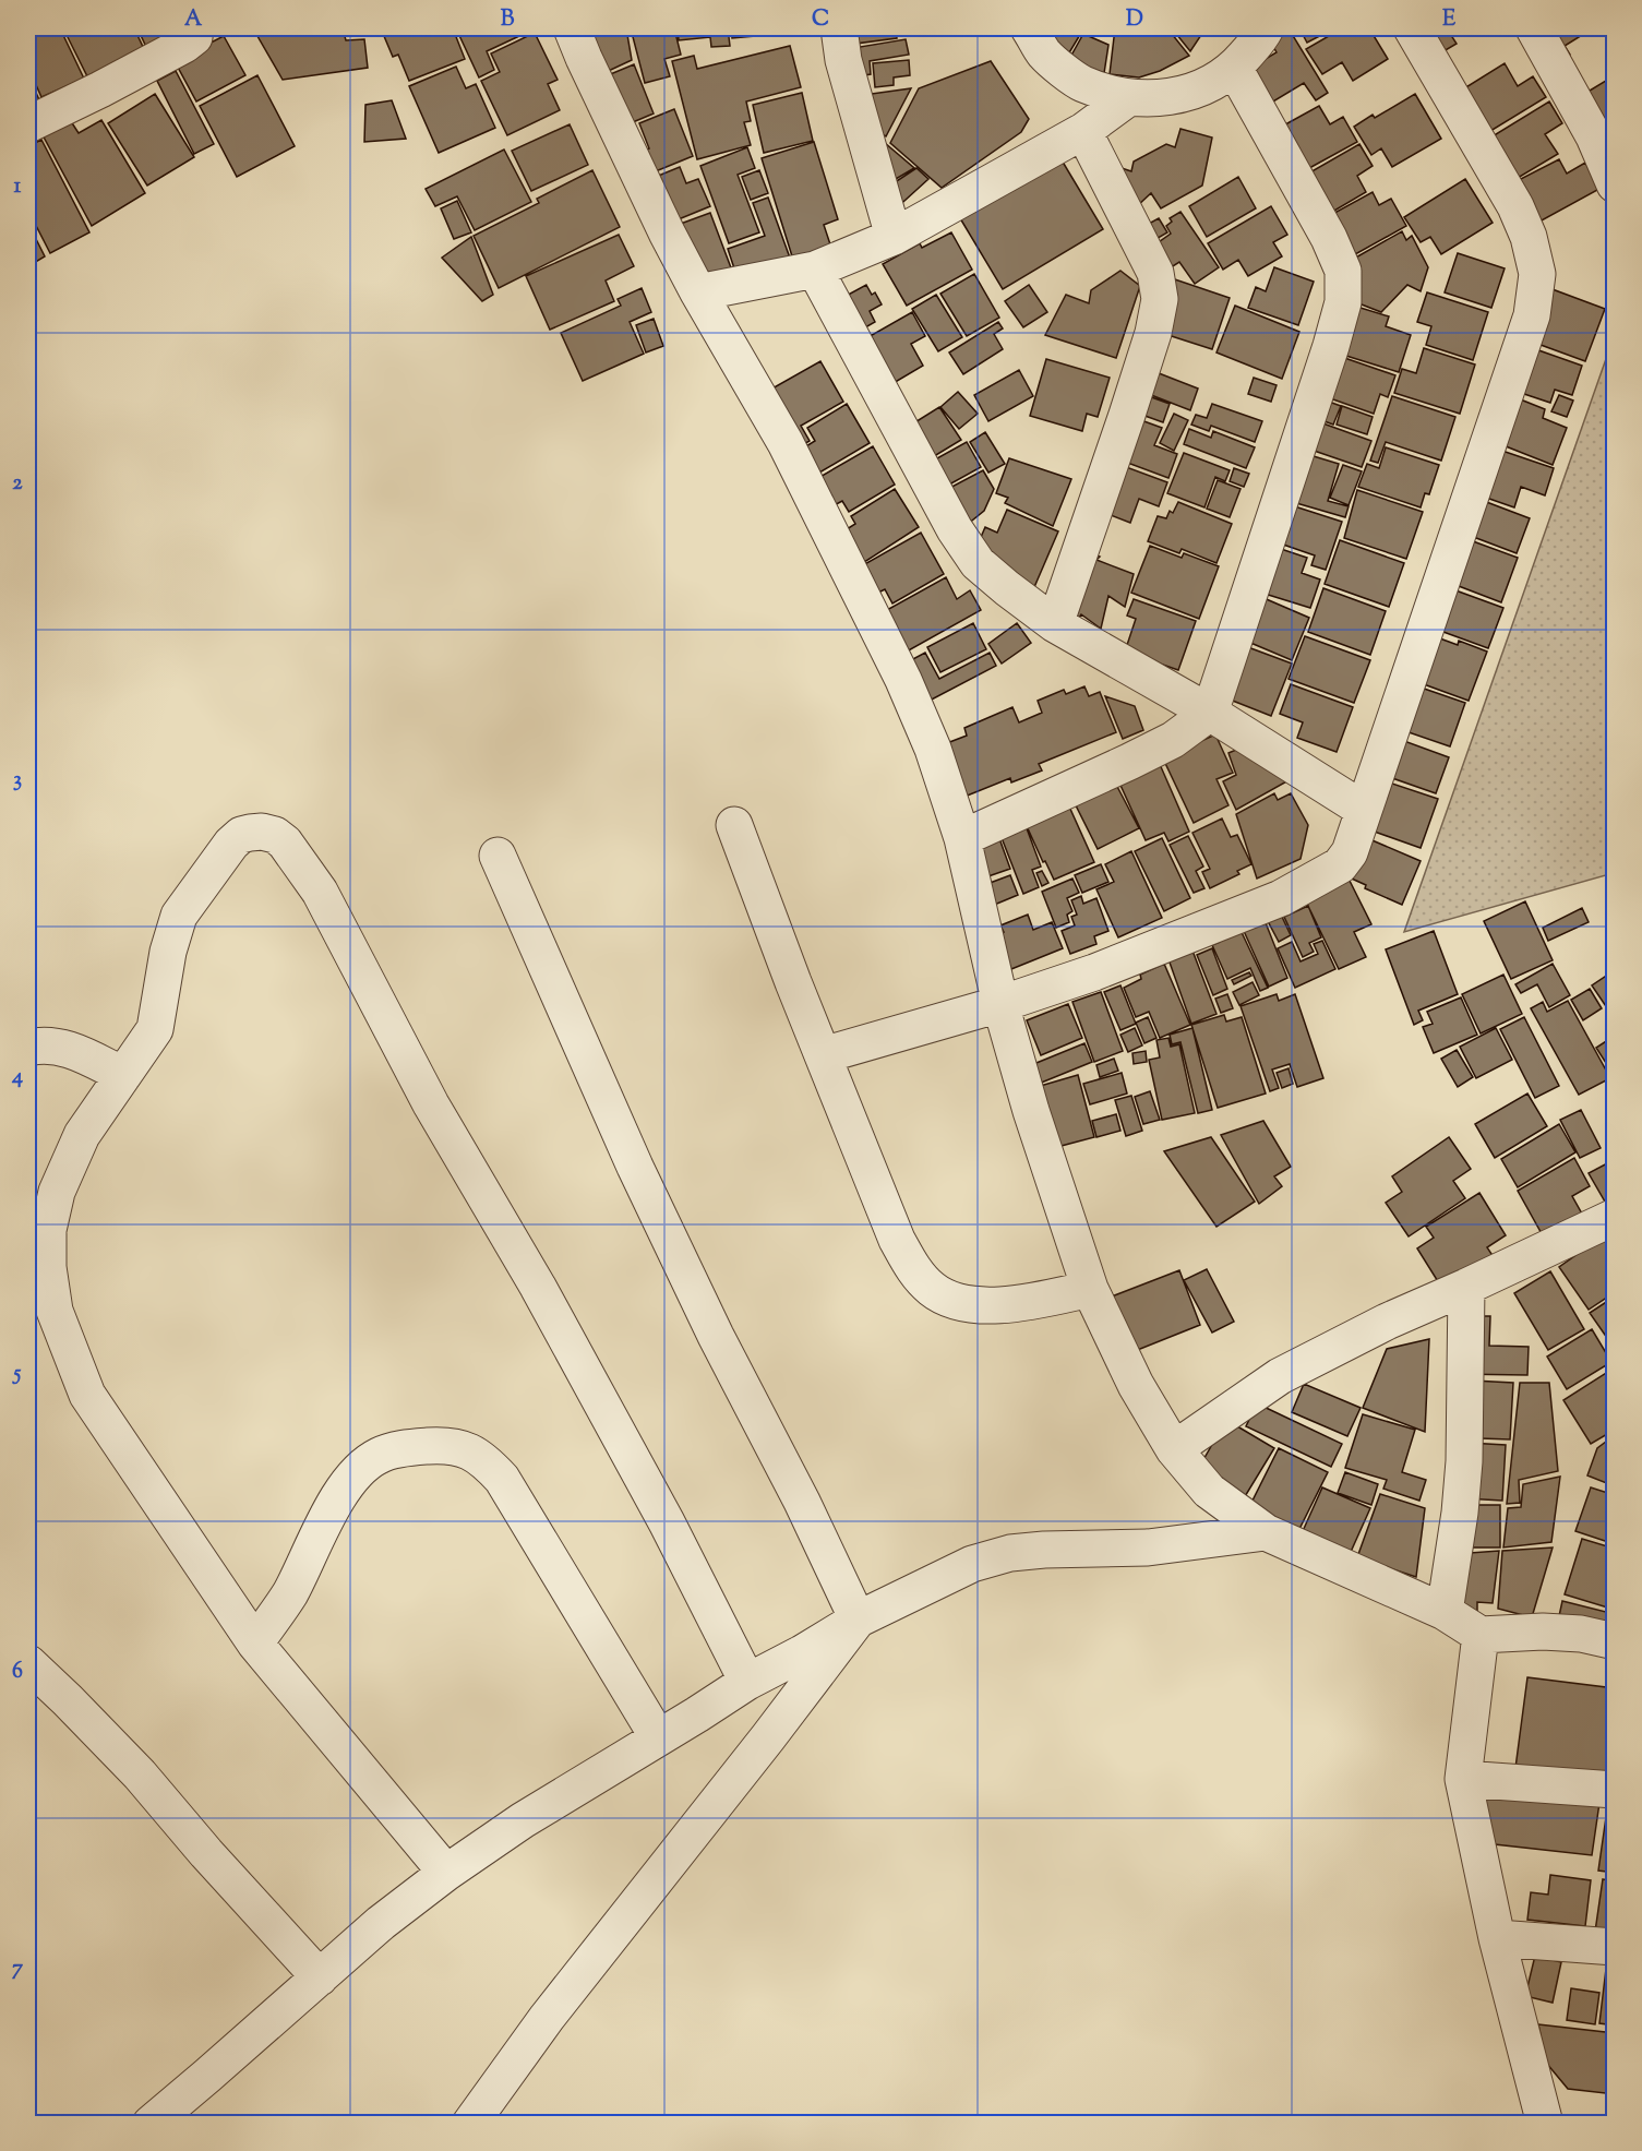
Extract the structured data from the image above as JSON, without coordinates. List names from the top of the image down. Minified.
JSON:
{"grid":{"columns":["A","B","C","D","E"],"rows":["1","2","3","4","5","6","7"]}}
